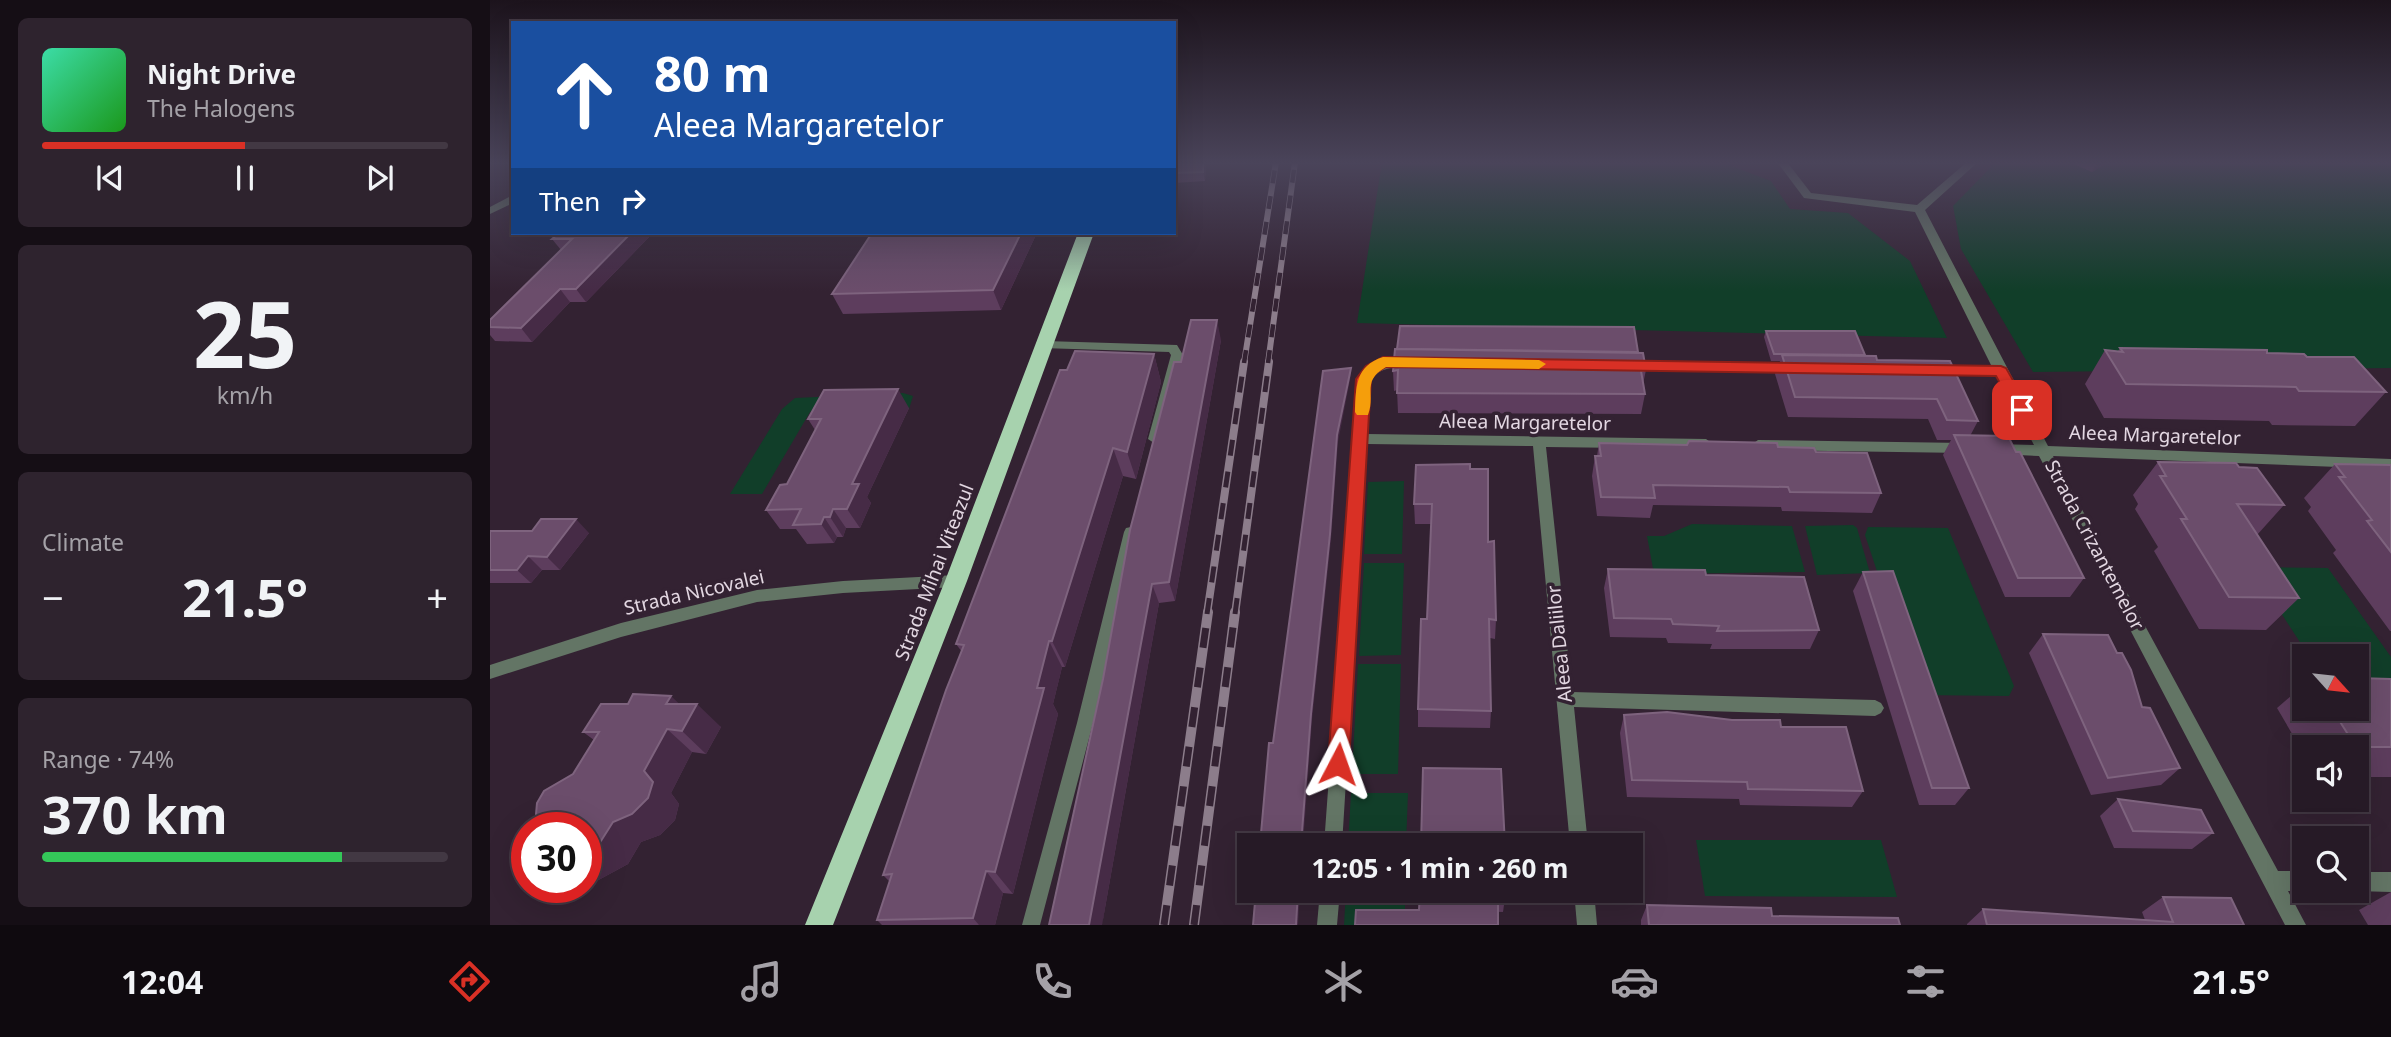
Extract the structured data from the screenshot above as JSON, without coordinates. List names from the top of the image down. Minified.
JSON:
{"streets":{"highway":["Strada Mihai Viteazul"],"street":["Aleea Margaretelor","Strada Crizantemelor","Strada Nicovalei","Aleea Daliilor"]},"crossings":[["Aleea Margaretelor","Strada Crizantemelor"],["Aleea Margaretelor","Aleea Daliilor"],["Strada Mihai Viteazul","Strada Nicovalei"]],"north":"bottom right","page":{"turn":["80 m","Aleea Margaretelor"],"song":["Night Drive","The Halogens"],"then":"Then","tile":[["25","km/h"],"Climate",["Range · 74%","370 km"]],"heat":["−","21.5°","+"],"limit":"30","trip":"12:05 · 1 min · 260 m","tabs":["12:04","21.5°"]}}
